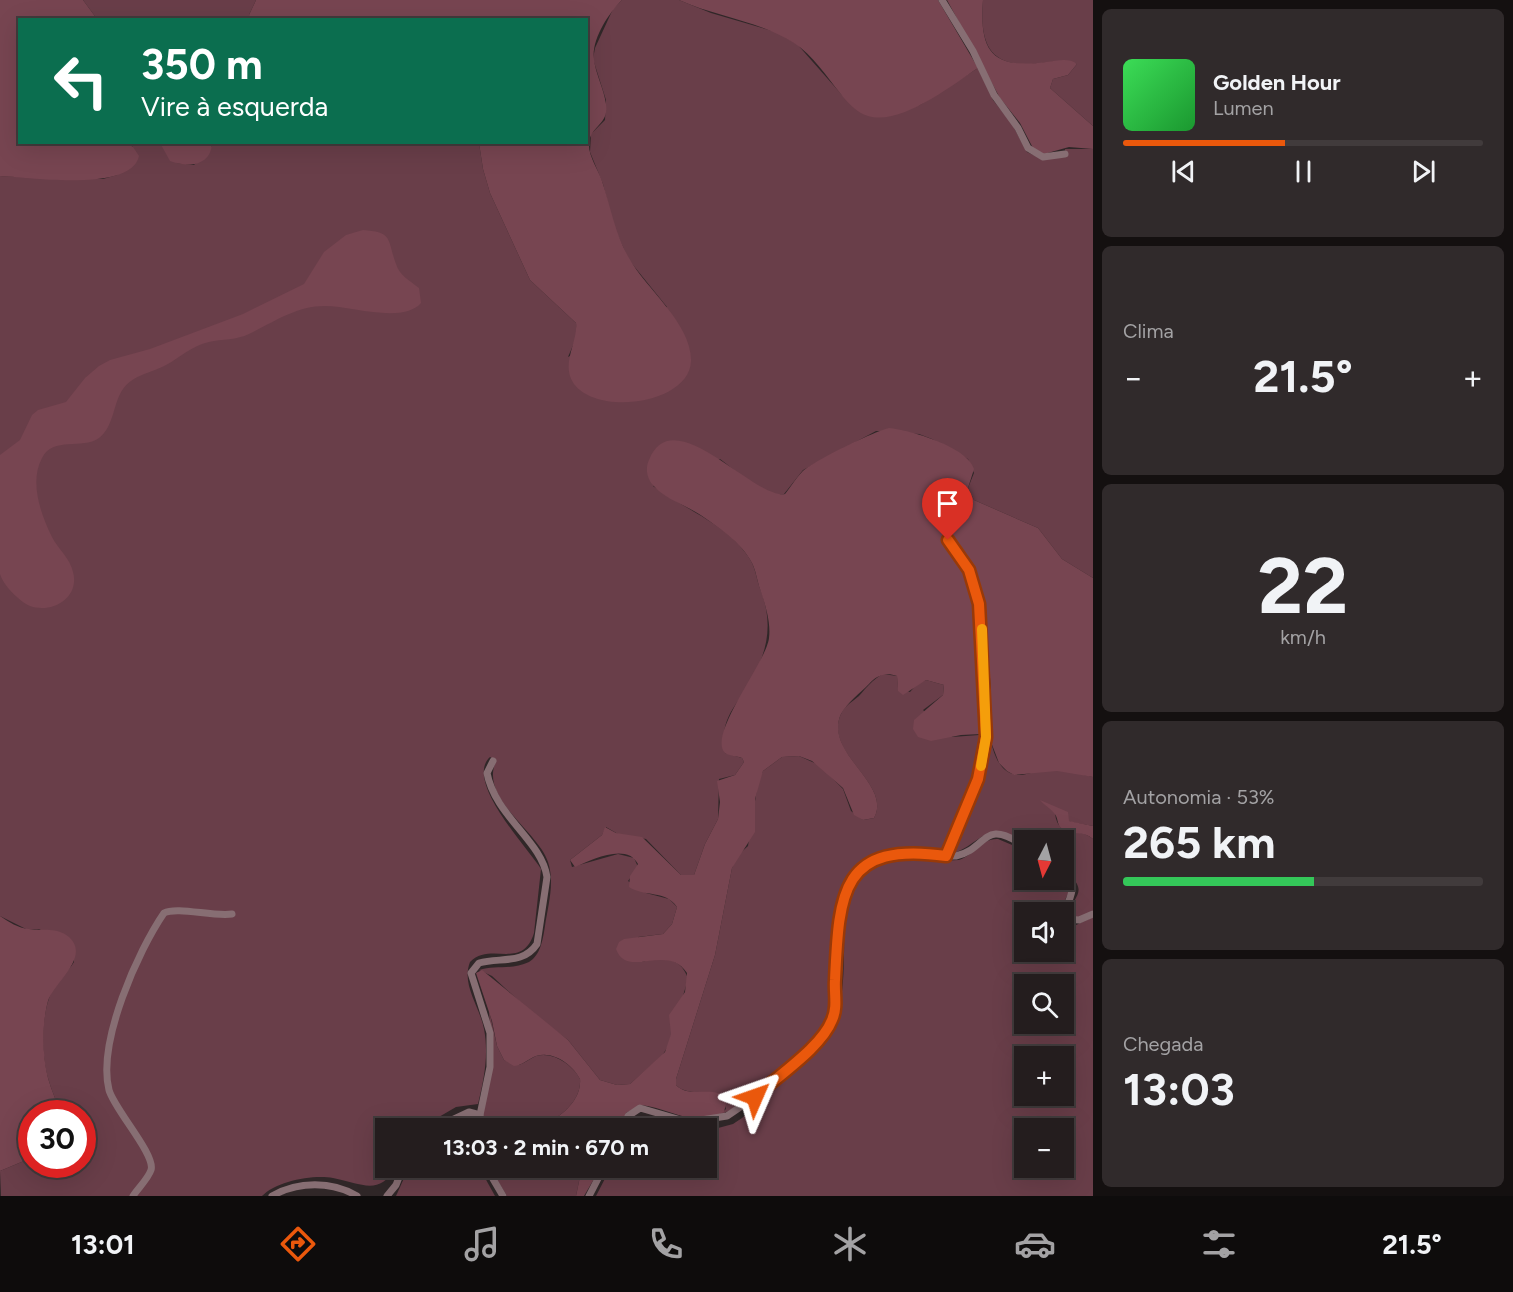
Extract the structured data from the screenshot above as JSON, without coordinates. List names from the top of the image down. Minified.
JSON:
{"north":"bottom","page":{"turn":["350 m","Vire à esquerda"],"song":["Golden Hour","Lumen"],"tile":["Clima",["22","km/h"],["Autonomia · 53%","265 km"],["Chegada","13:03"]],"heat":["−","21.5°","+"],"map_buttons":["+","−"],"limit":"30","trip":"13:03 · 2 min · 670 m","tabs":["13:01","21.5°"]}}
